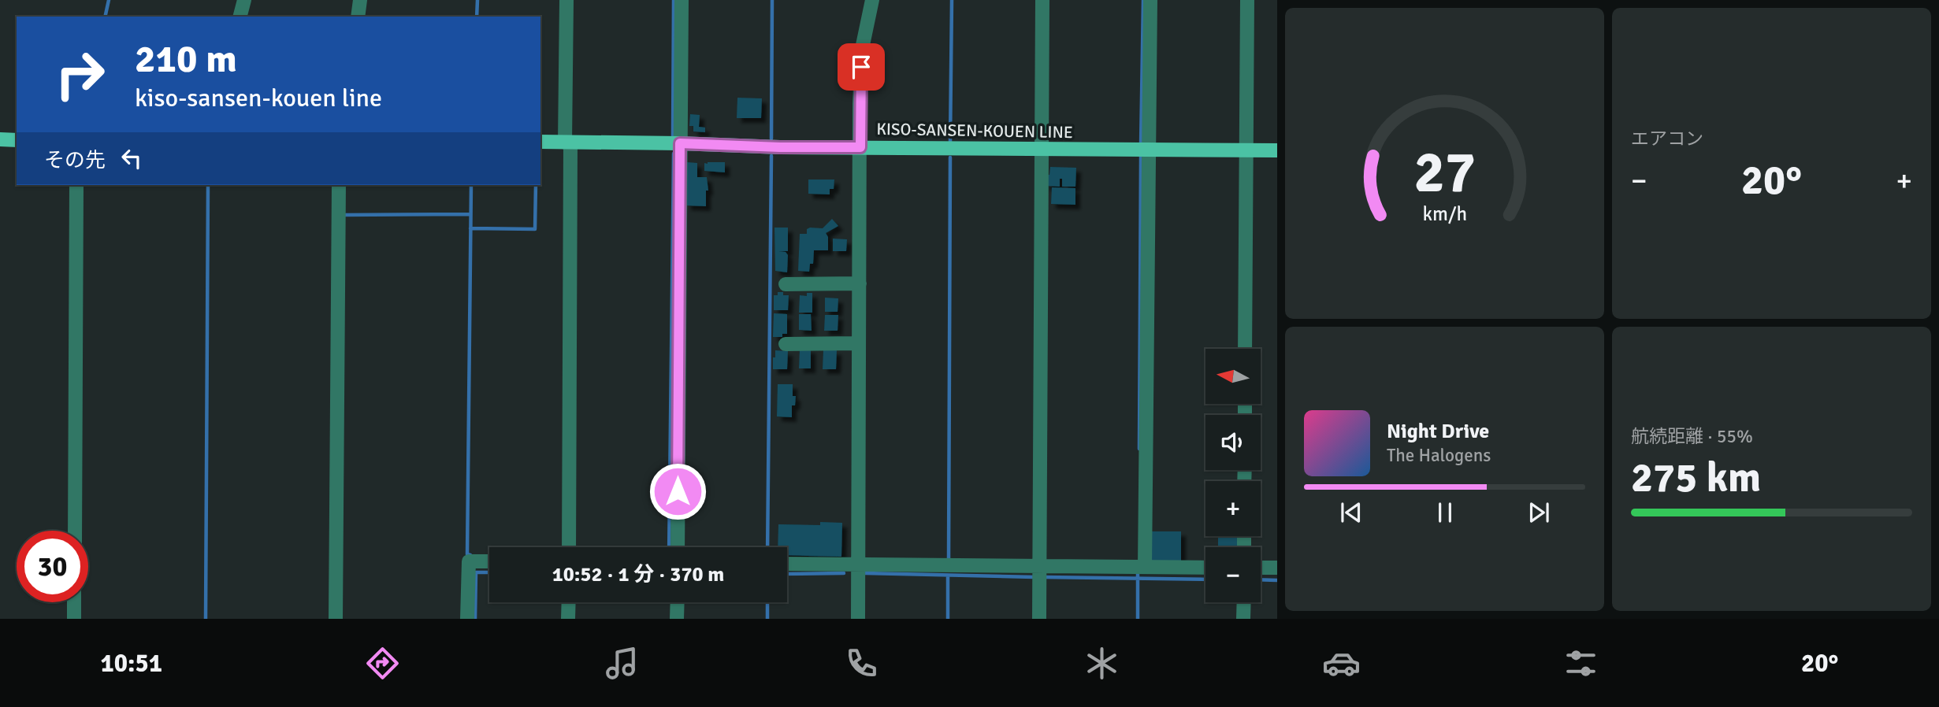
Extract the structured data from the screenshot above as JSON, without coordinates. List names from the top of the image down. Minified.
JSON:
{"streets":{"main road":["KISO-SANSEN-KOUEN LINE"]},"north":"left","page":{"tile":["エアコン",["航続距離 · 55%","275 km"]],"turn":["210 m","kiso-sansen-kouen line"],"then":"その先","heat":["−","20°","+"],"map_buttons":["+","−"],"song":["Night Drive","The Halogens"],"limit":"30","trip":"10:52 · 1 分 · 370 m","tabs":["10:51","20°"],"gauge":["27","km/h"]}}
